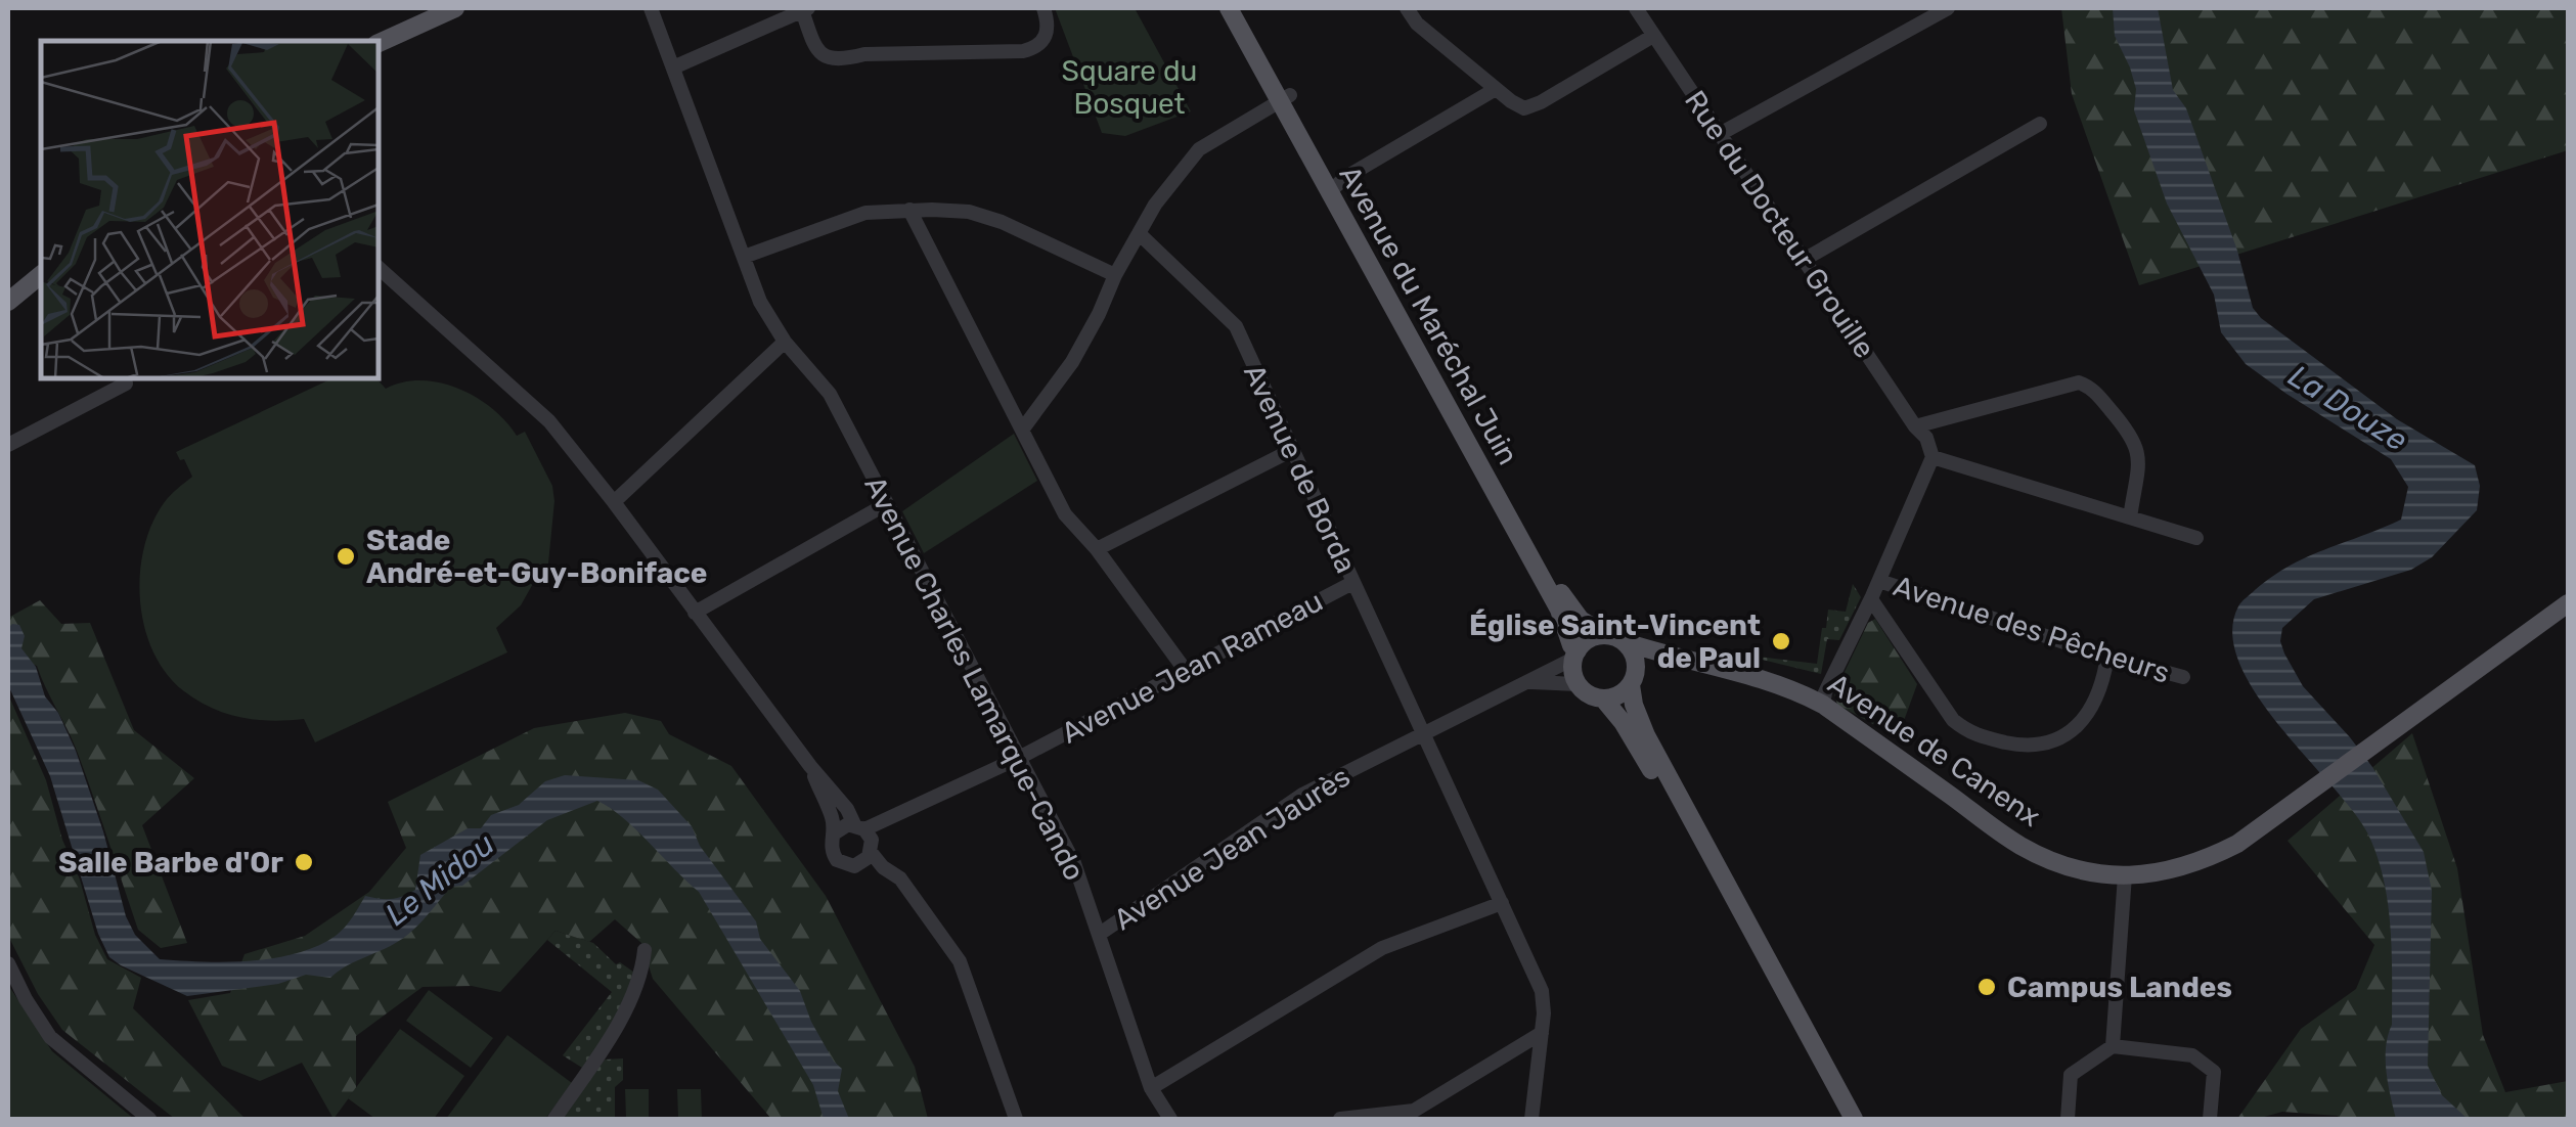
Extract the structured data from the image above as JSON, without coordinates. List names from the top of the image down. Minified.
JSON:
{"streets":{"main road":["Avenue du Maréchal Juin","Avenue de Canenx"],"street":["Rue du Docteur Grouille","Avenue de Borda","Avenue des Pêcheurs","Avenue Jean Rameau","Avenue Charles Lamarque-Cando","Avenue Jean Jaurès"]},"crossings":[["Avenue du Maréchal Juin","Avenue de Canenx"],["Avenue du Maréchal Juin","Avenue Jean Jaurès"],["Avenue de Borda","Avenue Jean Rameau"],["Avenue de Borda","Avenue Jean Jaurès"],["Avenue Jean Rameau","Avenue Charles Lamarque-Cando"],["Avenue Charles Lamarque-Cando","Avenue Jean Jaurès"],["Avenue de Canenx","Avenue Jean Jaurès"]],"water":["La Douze","Le Midou"],"parks":["Square du Bosquet"],"places":["Stade André-et-Guy-Boniface","Église Saint-Vincent de Paul","Salle Barbe d'Or","Campus Landes"]}
